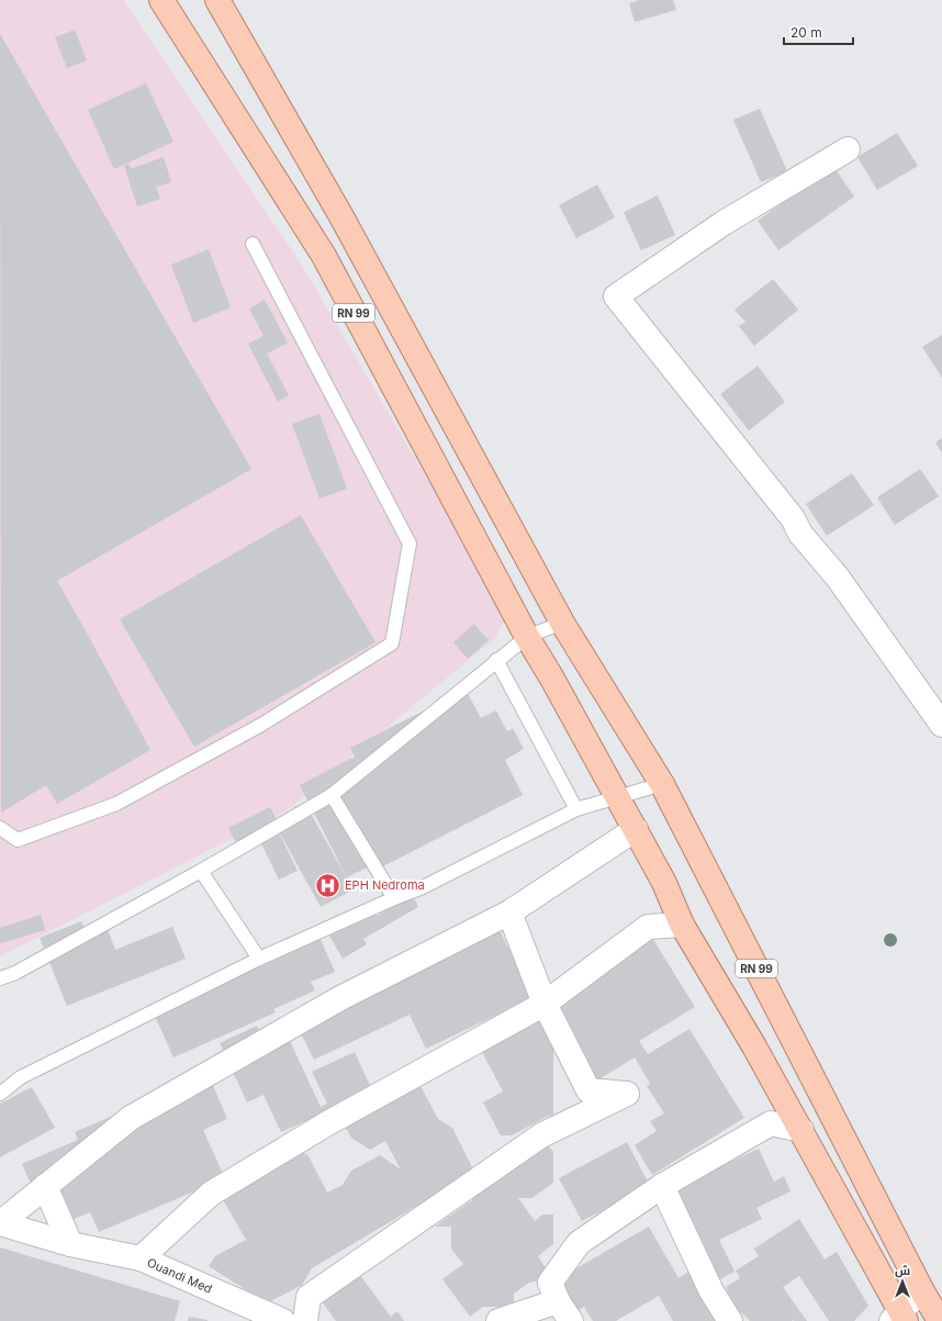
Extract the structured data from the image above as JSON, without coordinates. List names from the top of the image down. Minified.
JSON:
{"streets":{"main road":["RN 99"],"street":["Ouandi Med"]},"places":{"hospital":["EPH Nedroma"]},"scale_bar":"20 m","north":"top"}
